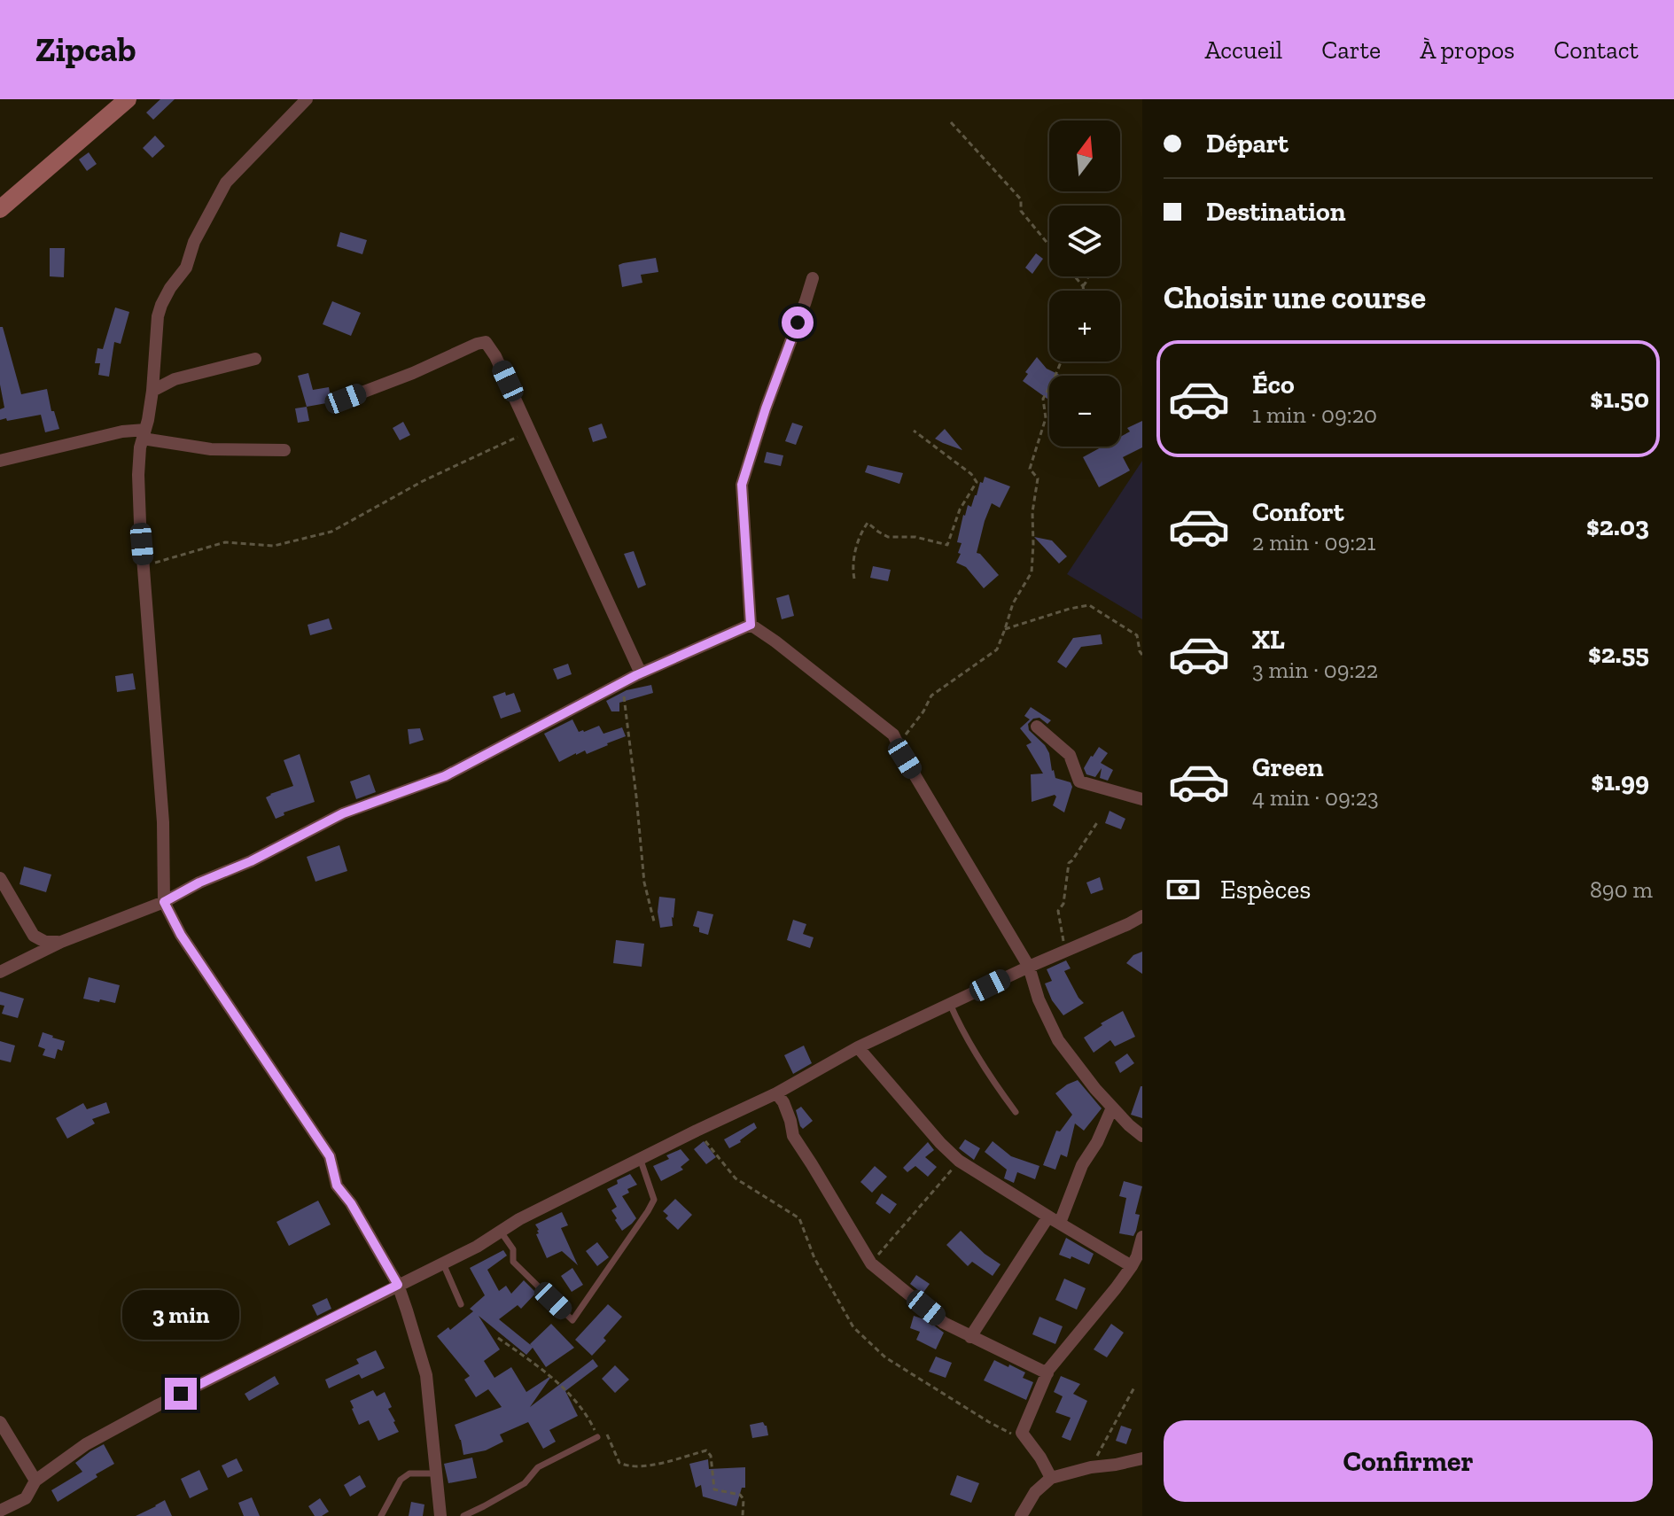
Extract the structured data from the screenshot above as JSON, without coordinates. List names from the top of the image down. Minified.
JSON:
{"north":"top","page":{"header":"Zipcab","nav":["Accueil","Carte","À propos","Contact"],"banner":["Départ","Destination"],"map_buttons":["+","−"],"heading":"Choisir une course","list":[{"name":"Éco","note":"1 min · 09:20","value":"$1.50"},{"name":"Confort","note":"2 min · 09:21","value":"$2.03"},{"name":"XL","note":"3 min · 09:22","value":"$2.55"},{"name":"Green","note":"4 min · 09:23","value":"$1.99"}],"pay":["Espèces","890 m"],"bubble":"3 min","buttons":"Confirmer"}}
